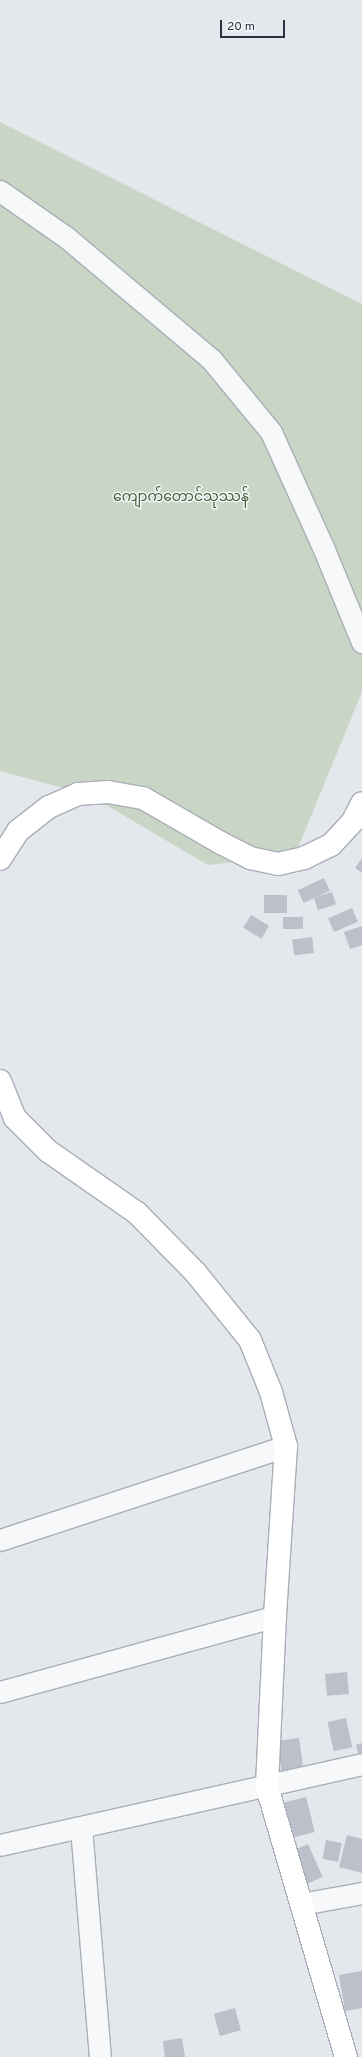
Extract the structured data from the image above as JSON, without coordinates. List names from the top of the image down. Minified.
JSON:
{"parks":["ကျောက်တောင်သုဿန်"],"scale_bar":"20 m"}
